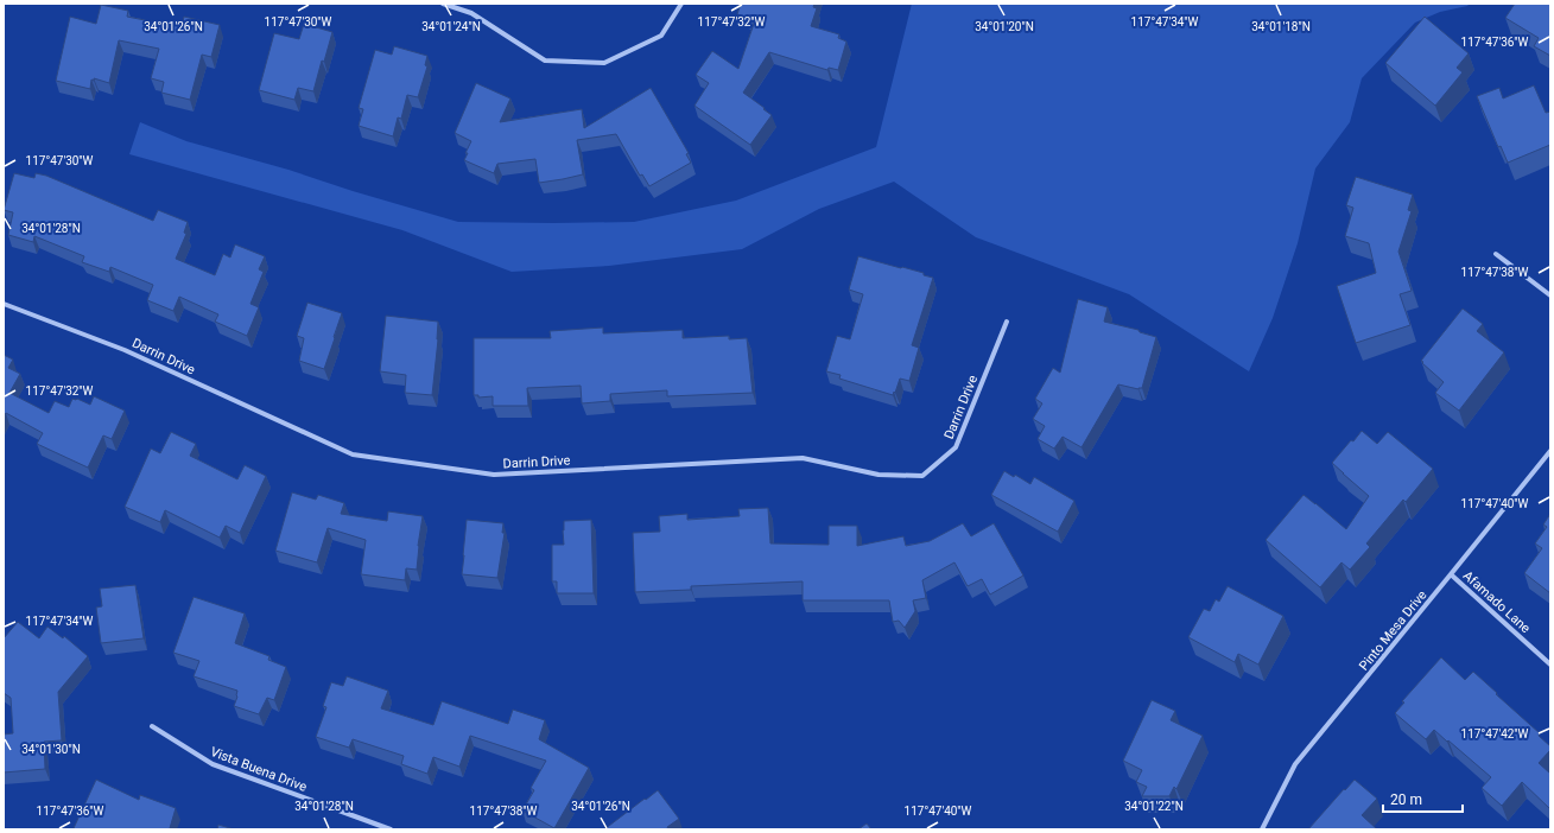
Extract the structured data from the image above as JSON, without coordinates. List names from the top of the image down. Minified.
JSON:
{"streets":{"street":["Darrin Drive","Afamado Lane","Pinto Mesa Drive","Vista Buena Drive"]},"crossings":[["Afamado Lane","Pinto Mesa Drive"]],"scale_bar":"20 m","coordinates":["117°47'30\"W","117°47'32\"W","117°47'34\"W","34°01'26\"N","34°01'24\"N","34°01'20\"N","34°01'18\"N","117°47'36\"W","34°01'28\"N","117°47'38\"W","117°47'40\"W","117°47'42\"W","34°01'30\"N","34°01'22\"N"]}
